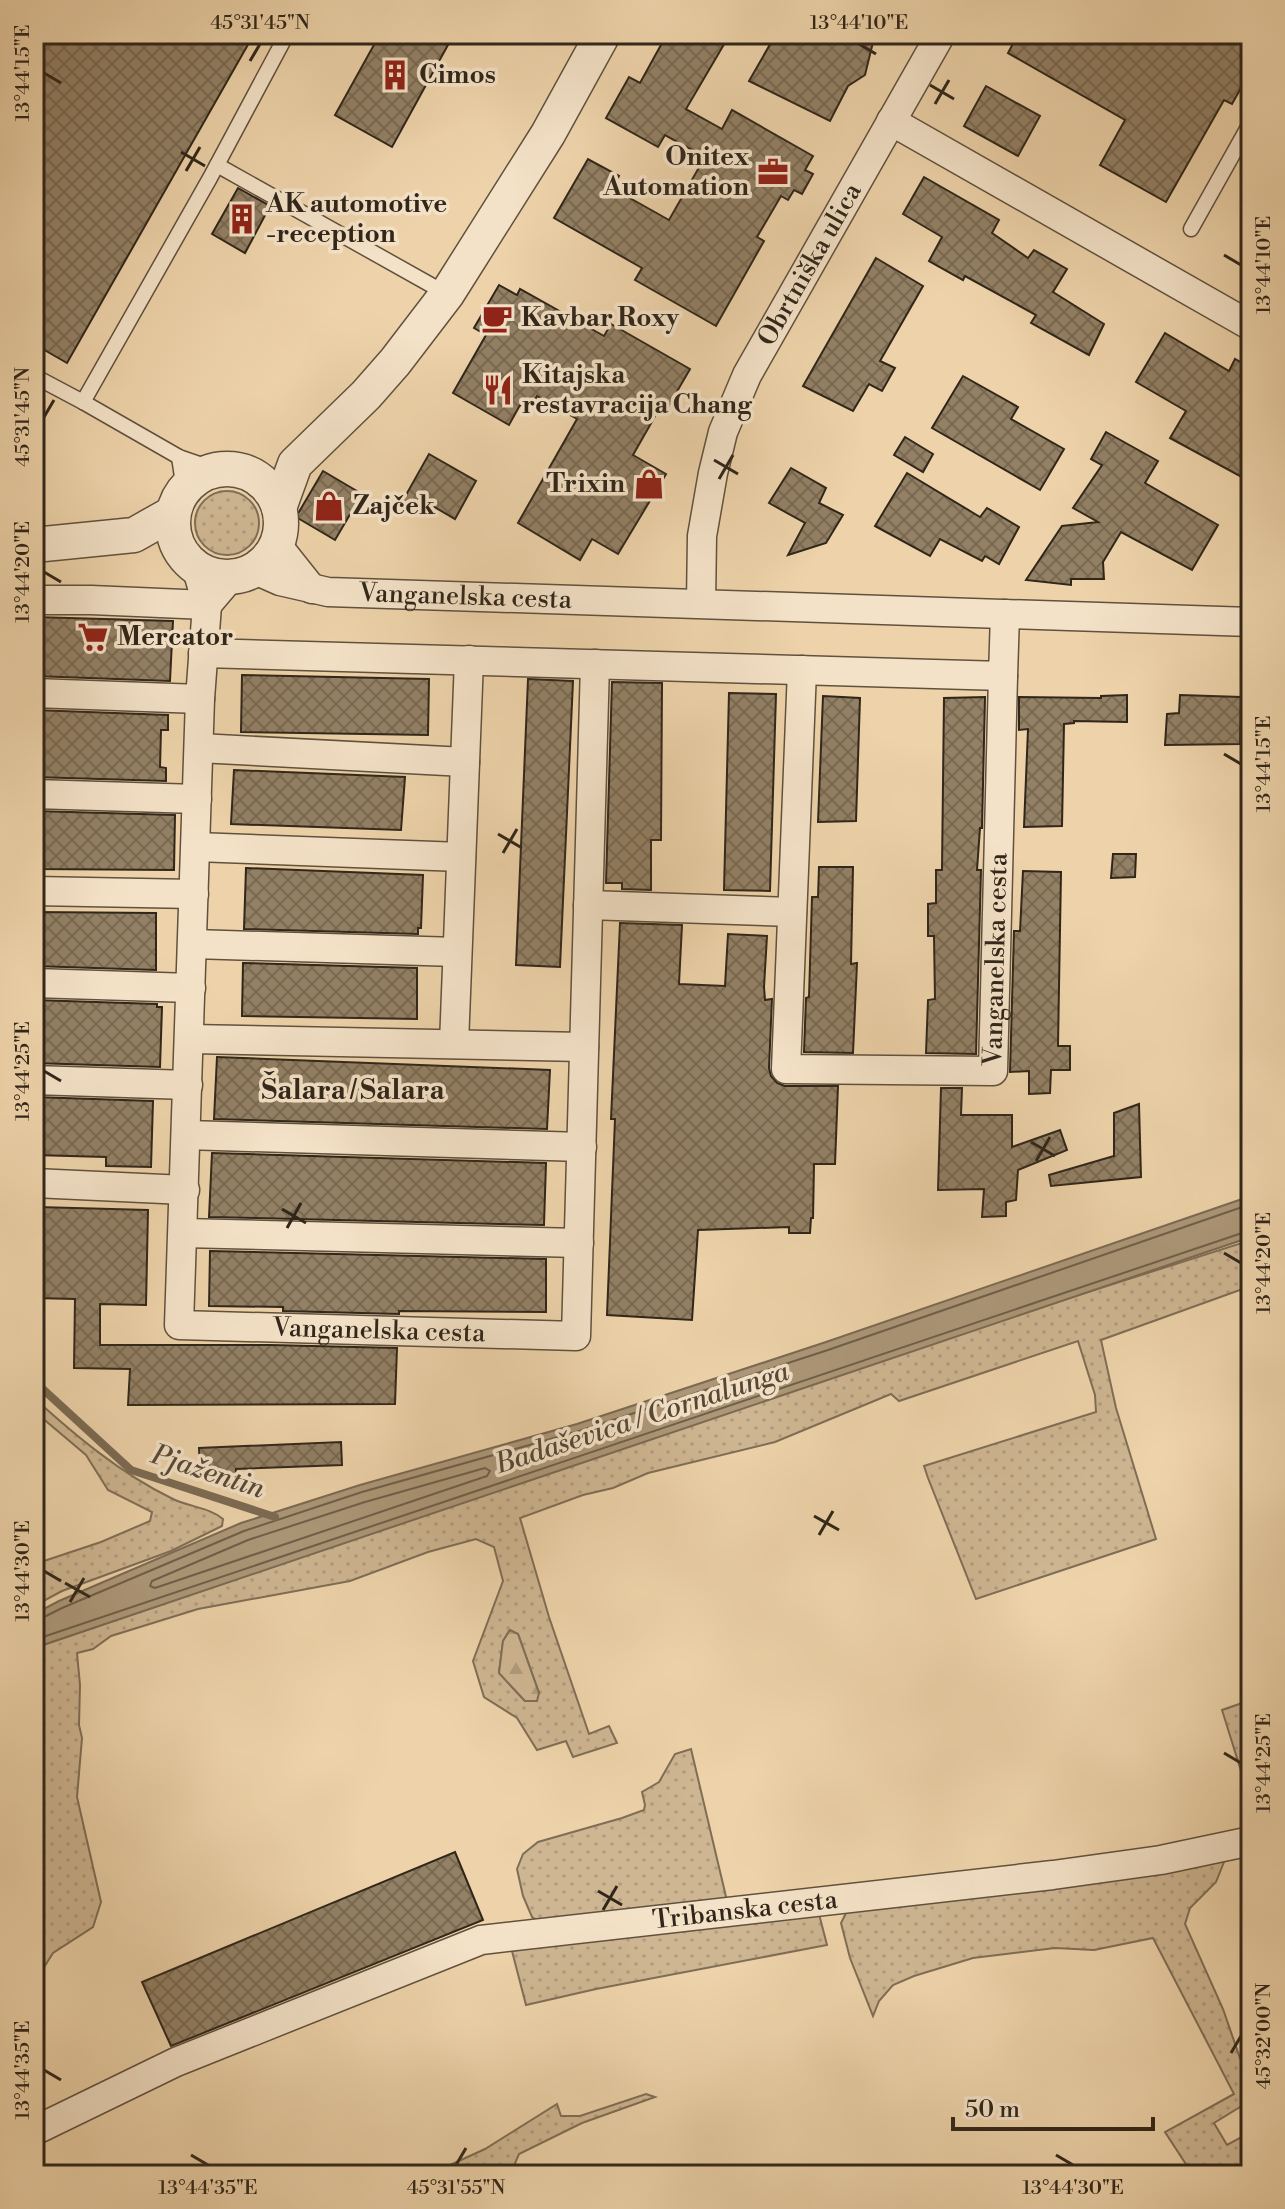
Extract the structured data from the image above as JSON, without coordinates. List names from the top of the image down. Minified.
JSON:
{"streets":{"street":["Obrtniška ulica","Vanganelska cesta","Tribanska cesta"]},"crossings":[["Obrtniška ulica","Vanganelska cesta"]],"districts":["Šalara / Salara"],"water":["Badaševica / Cornalunga","Pjažentin"],"places":{"building":["Cimos","AK automotive -reception"],"office":["Onitex Automation"],"cafe":["Kavbar Roxy"],"restaurant":["Kitajska restavracija Chang"],"shop":["Trixin","Zajček"],"supermarket":["Mercator"]},"scale_bar":"50 m","coordinates":["45°31'45\"N","13°44'10\"E","13°44'15\"E","13°44'20\"E","13°44'25\"E","13°44'30\"E","45°32'00\"N","13°44'35\"E","45°31'55\"N"]}
